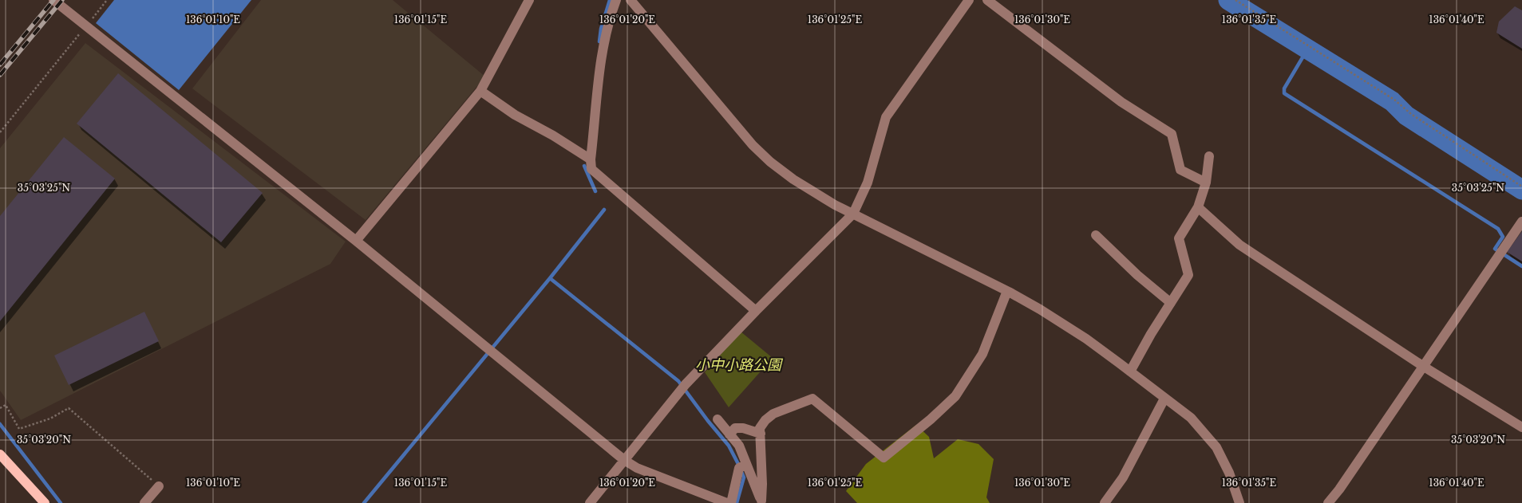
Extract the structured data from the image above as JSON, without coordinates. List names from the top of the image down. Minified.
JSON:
{"parks":["小中小路公園"],"coordinates":["136°01'10\"E","136°01'15\"E","136°01'20\"E","136°01'25\"E","136°01'30\"E","136°01'35\"E","136°01'40\"E","35°03'25\"N","35°03'20\"N"]}
